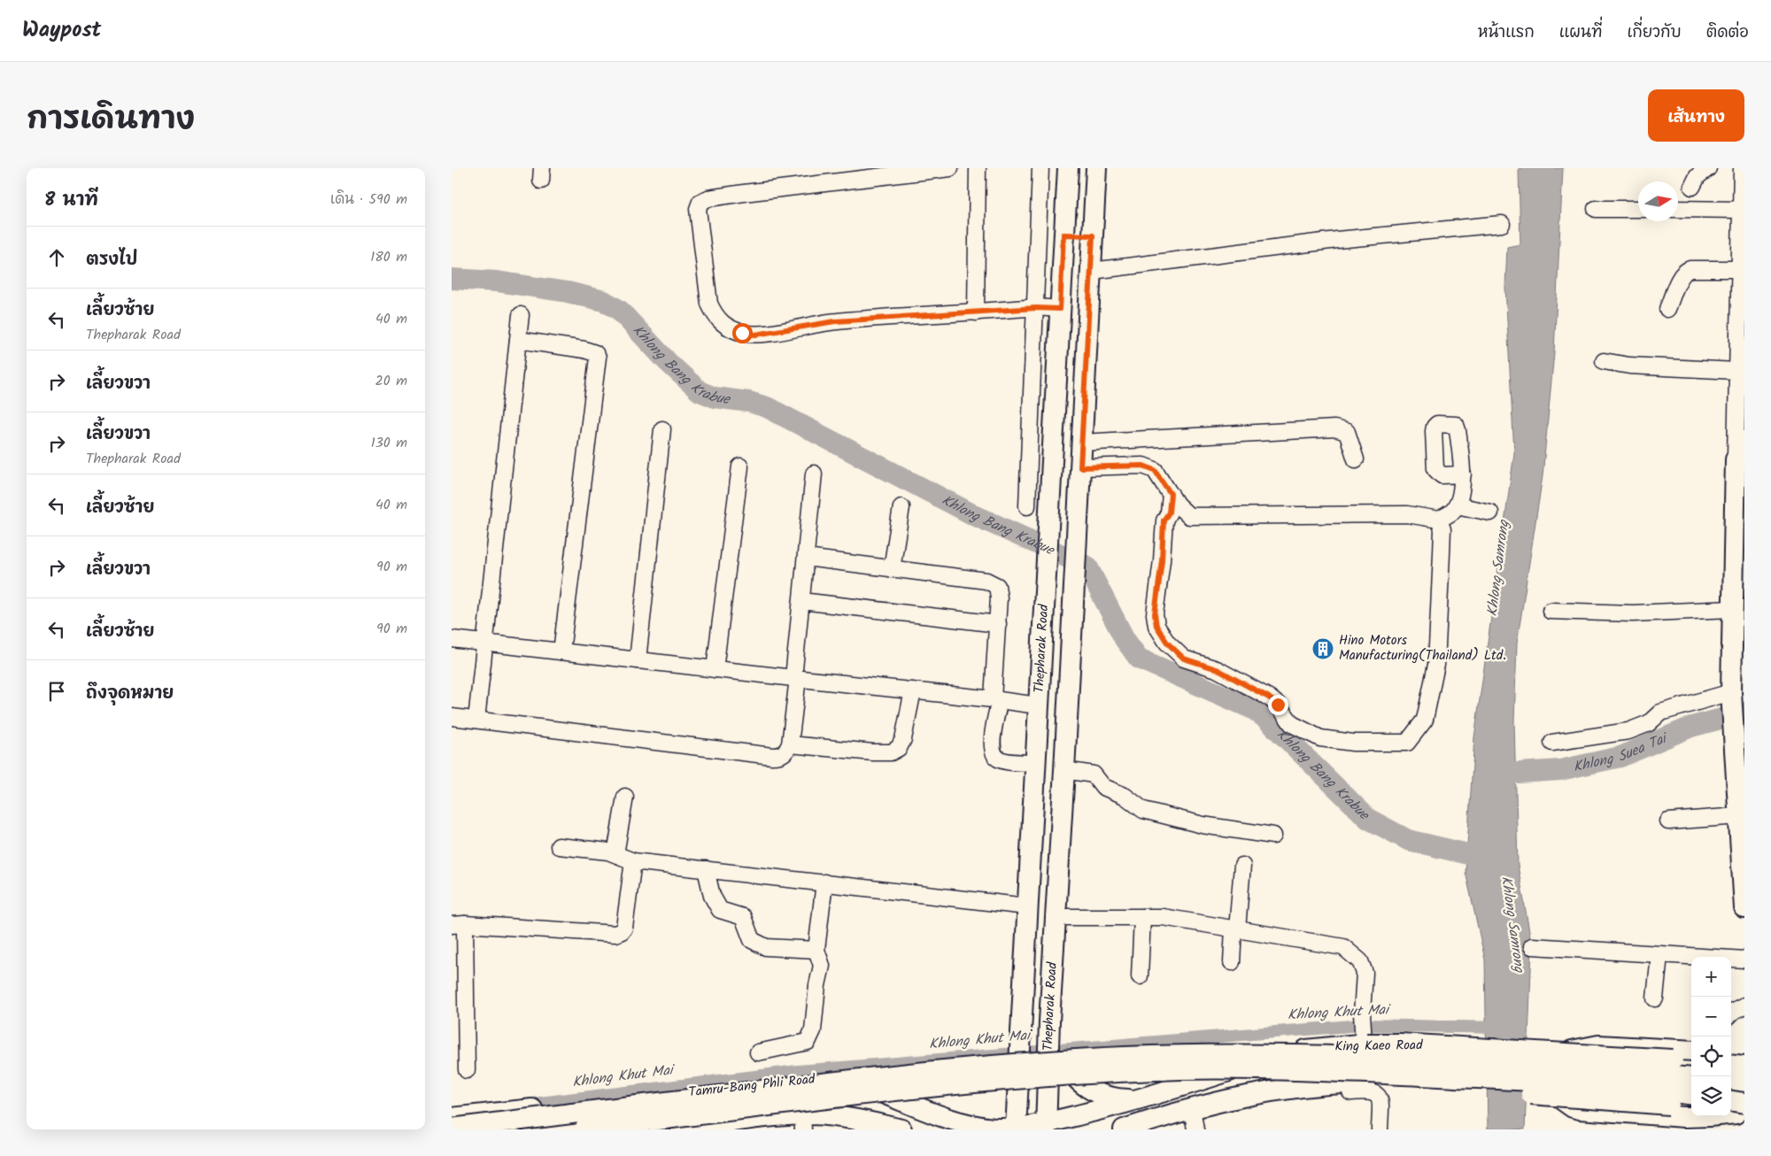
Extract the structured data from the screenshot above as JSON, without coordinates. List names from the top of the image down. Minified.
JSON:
{"streets":{"main road":["Thepharak Road","King Kaeo Road","Tamru-Bang Phli Road"]},"crossings":[["Thepharak Road","King Kaeo Road"],["Thepharak Road","Tamru-Bang Phli Road"],["King Kaeo Road","Tamru-Bang Phli Road"]],"water":["Khlong Bang Krabue","Khlong Samrong","Khlong Suea Tai","Khlong Khut Mai"],"places":{"building":["Hino Motors Manufacturing(Thailand) Ltd."]},"north":"right","page":{"header":"Waypost","nav":["หน้าแรก","แผนที่","เกี่ยวกับ","ติดต่อ"],"title":"การเดินทาง","buttons":"เส้นทาง","heading":["8 นาที","เดิน · 590 m"],"list":[["ตรงไป","180 m"],["เลี้ยวซ้าย","Thepharak Road","40 m"],["เลี้ยวขวา","20 m"],["เลี้ยวขวา","Thepharak Road","130 m"],["เลี้ยวซ้าย","40 m"],["เลี้ยวขวา","90 m"],["เลี้ยวซ้าย","90 m"],"ถึงจุดหมาย"],"map_buttons":["+","−"]}}
